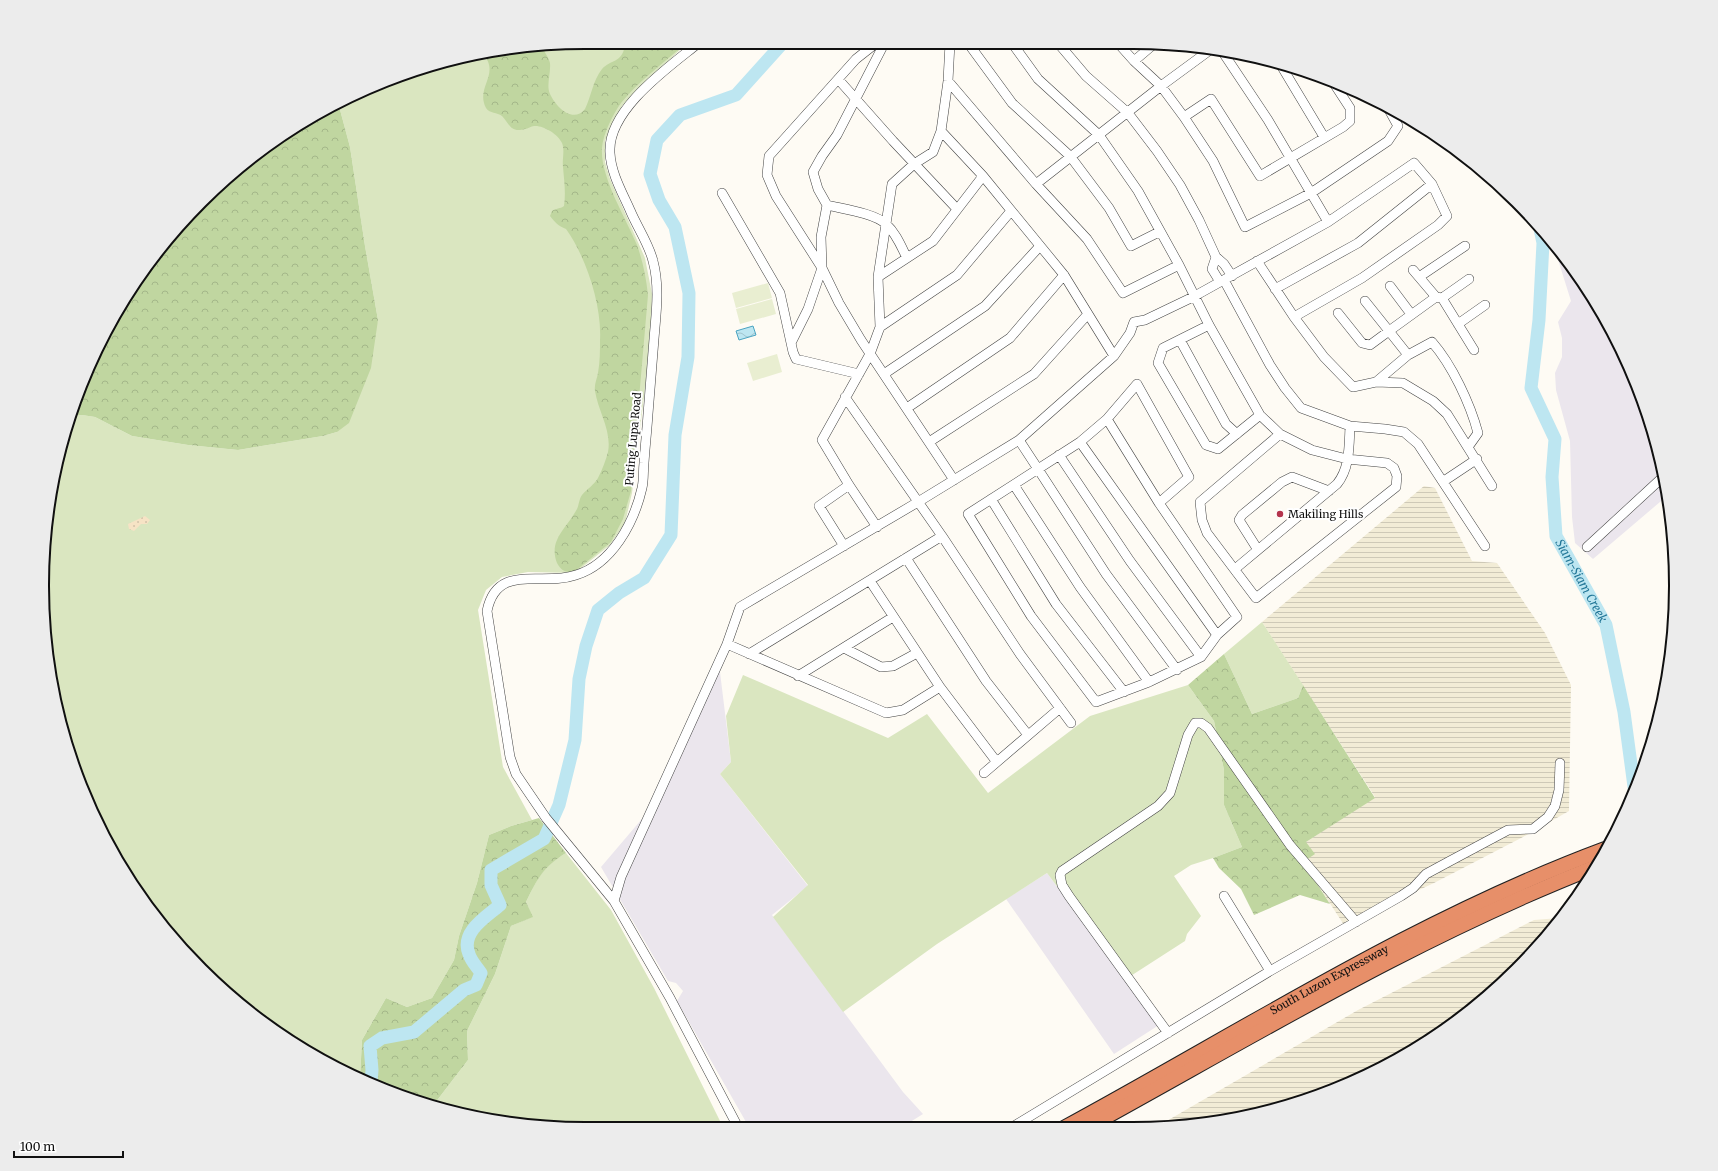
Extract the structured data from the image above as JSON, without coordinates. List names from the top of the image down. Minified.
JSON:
{"streets":{"highway":["South Luzon Expressway"],"street":["Puting Lupa Road"]},"water":["Siam-Siam Creek"],"places":["Makiling Hills"],"scale_bar":"100 m"}
